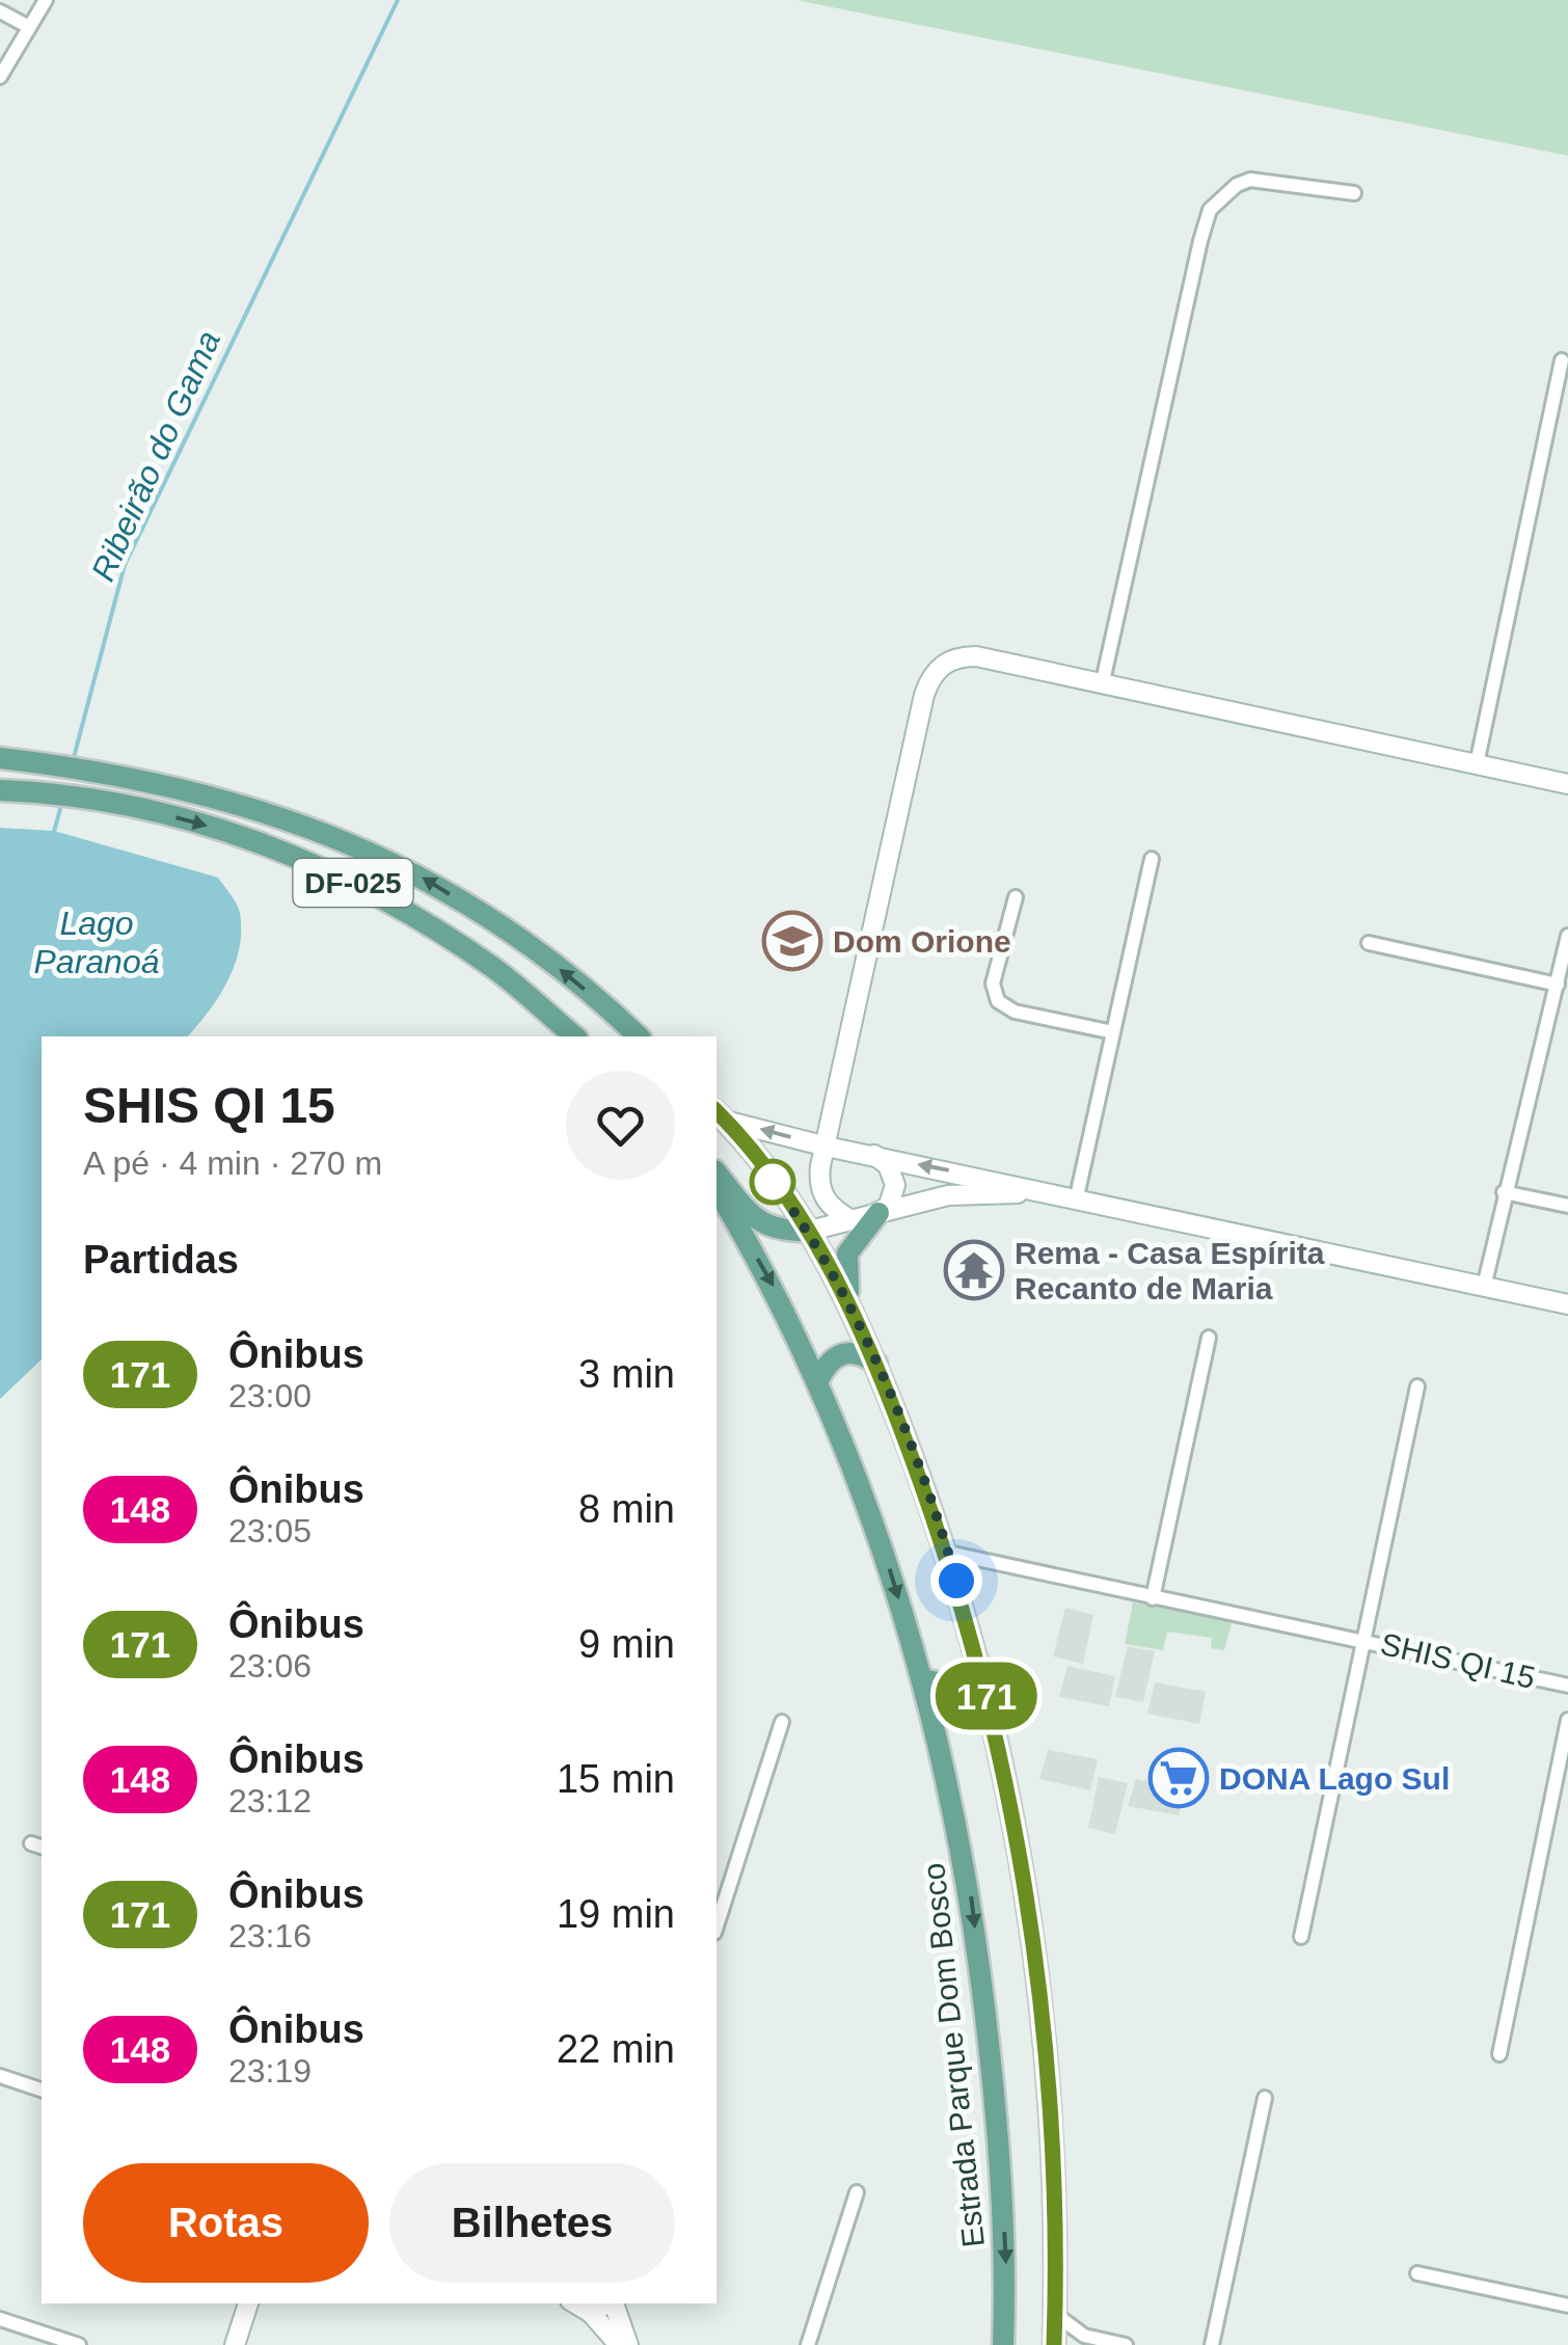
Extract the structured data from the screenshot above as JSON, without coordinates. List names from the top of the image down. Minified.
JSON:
{"streets":{"main road":["DF-025","Estrada Parque Dom Bosco"],"street":["SHIS QI 15"]},"water":["Ribeirão do Gama","Lago Paranoá"],"places":{"school or university":["Dom Orione"],"temple":["Rema - Casa Espírita Recanto de Maria"],"supermarket":["DONA Lago Sul"]},"lines":["bus line 171"],"page":{"on_map":"171","heading":[["SHIS QI 15","A pé · 4 min · 270 m"],"Partidas"],"list":[{"mark":"171","name":"Ônibus","note":"23:00","value":"3 min"},{"mark":"148","name":"Ônibus","note":"23:05","value":"8 min"},{"mark":"171","name":"Ônibus","note":"23:06","value":"9 min"},{"mark":"148","name":"Ônibus","note":"23:12","value":"15 min"},{"mark":"171","name":"Ônibus","note":"23:16","value":"19 min"},{"mark":"148","name":"Ônibus","note":"23:19","value":"22 min"}],"buttons":["Rotas","Bilhetes"]}}
